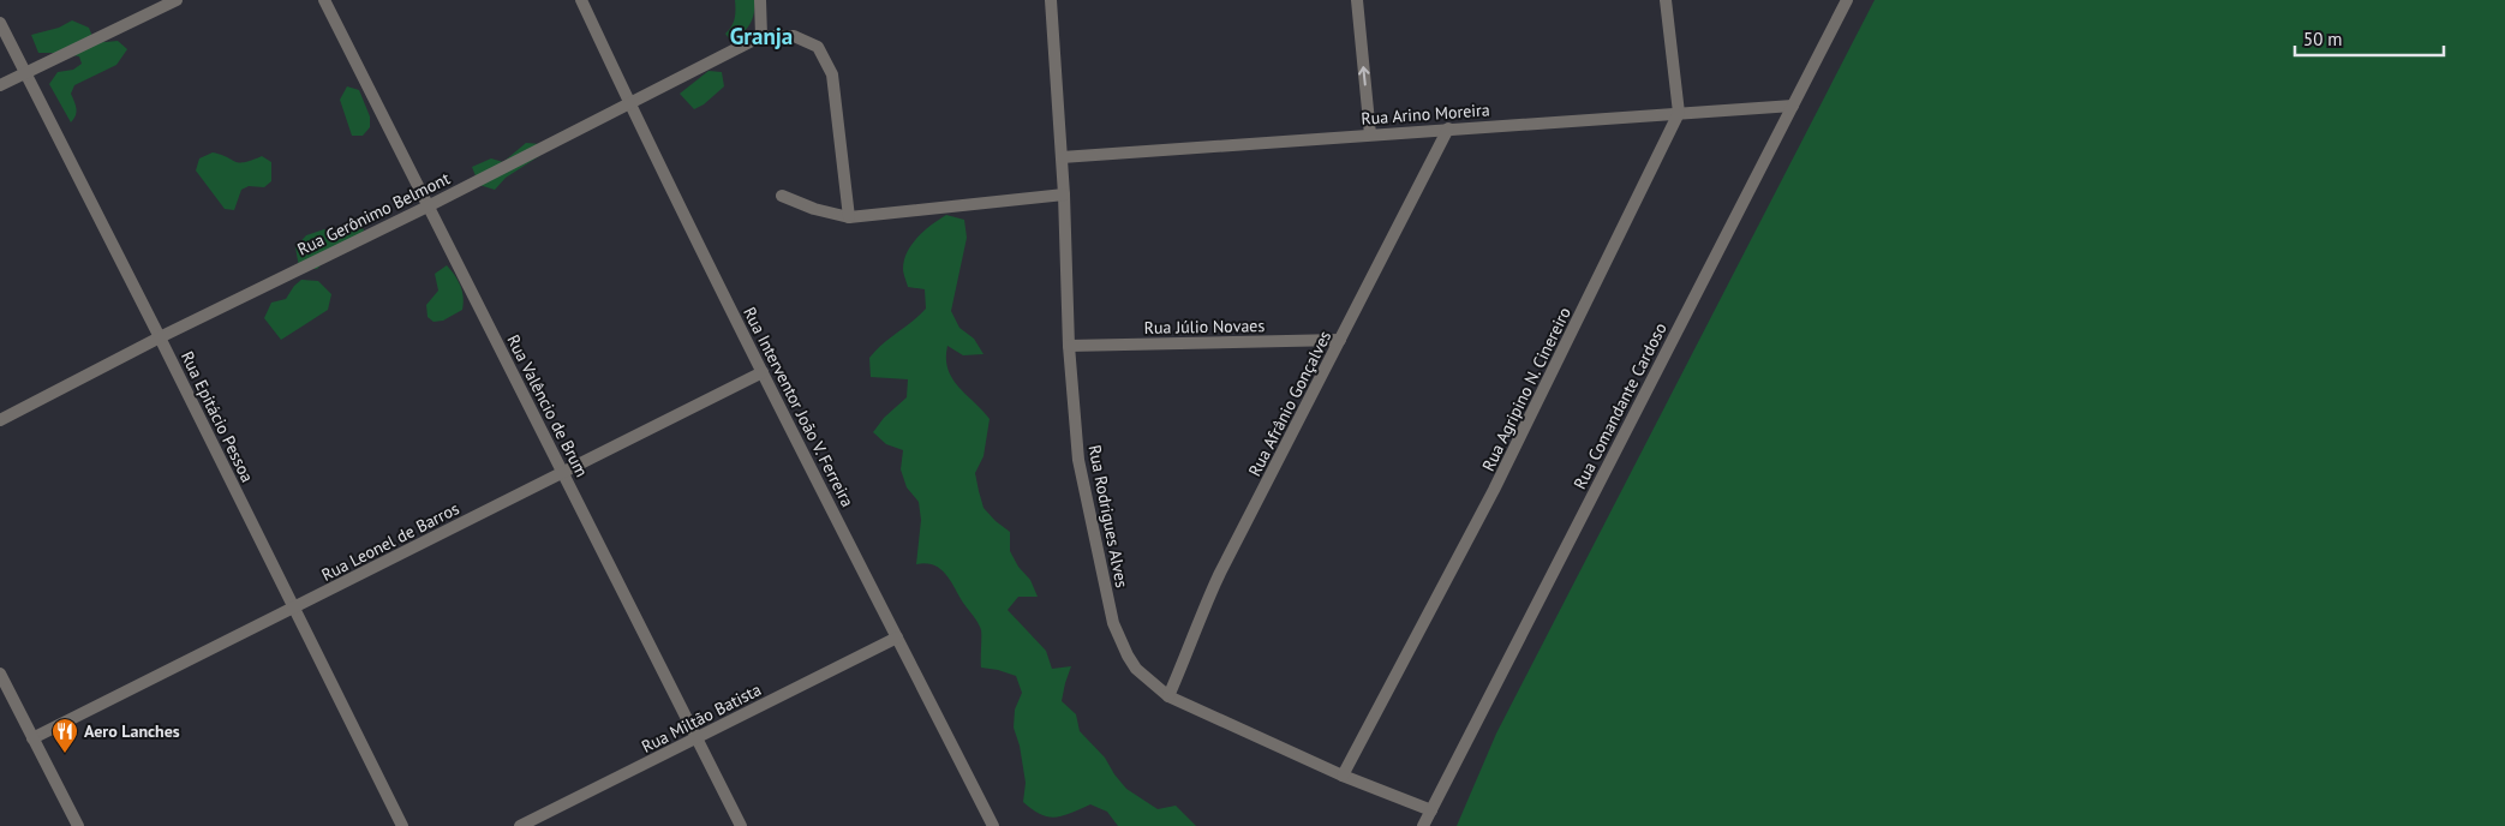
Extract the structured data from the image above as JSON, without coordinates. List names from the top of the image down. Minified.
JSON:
{"streets":{"street":["Rua Arino Moreira","Rua Gerônimo Belmont","Rua Júlio Novaes","Rua Agripino N. Cinereiro","Rua Afrânio Gonçalves","Rua Valêncio de Brum","Rua Comandante Cardoso","Rua Interventor João V. Ferreira","Rua Epitácio Pessoa","Rua Rodrigues Alves","Rua Leonel de Barros","Rua Miltão Batista"]},"crossings":[["Rua Arino Moreira","Rua Agripino N. Cinereiro"],["Rua Arino Moreira","Rua Afrânio Gonçalves"],["Rua Arino Moreira","Rua Comandante Cardoso"],["Rua Arino Moreira","Rua Rodrigues Alves"],["Rua Gerônimo Belmont","Rua Valêncio de Brum"],["Rua Gerônimo Belmont","Rua Interventor João V. Ferreira"],["Rua Gerônimo Belmont","Rua Epitácio Pessoa"],["Rua Júlio Novaes","Rua Afrânio Gonçalves"],["Rua Júlio Novaes","Rua Rodrigues Alves"],["Rua Agripino N. Cinereiro","Rua Rodrigues Alves"],["Rua Afrânio Gonçalves","Rua Rodrigues Alves"],["Rua Valêncio de Brum","Rua Leonel de Barros"],["Rua Valêncio de Brum","Rua Miltão Batista"],["Rua Comandante Cardoso","Rua Rodrigues Alves"],["Rua Interventor João V. Ferreira","Rua Leonel de Barros"],["Rua Interventor João V. Ferreira","Rua Miltão Batista"],["Rua Epitácio Pessoa","Rua Leonel de Barros"]],"districts":["Granja"],"places":{"restaurant":["Aero Lanches"]},"scale_bar":"50 m"}
